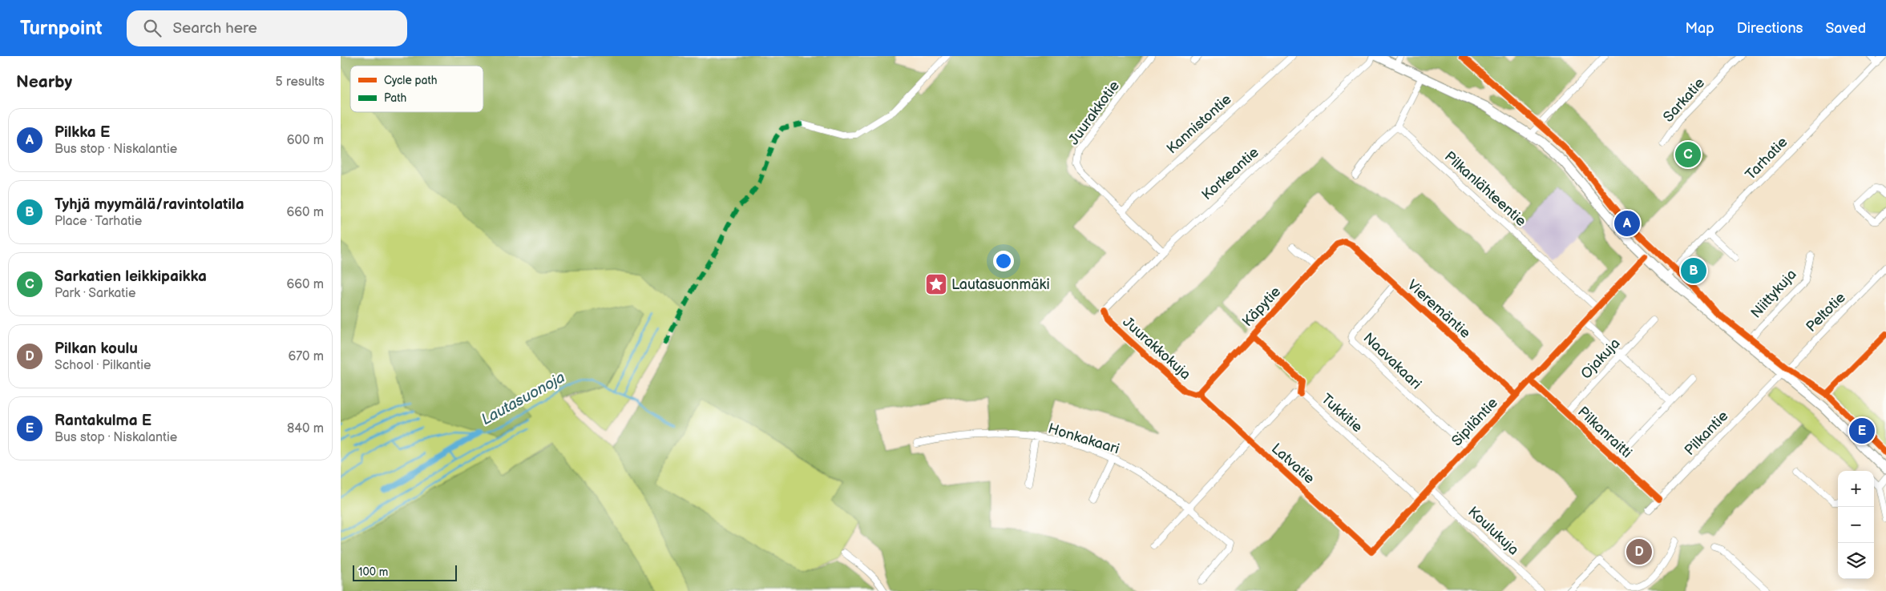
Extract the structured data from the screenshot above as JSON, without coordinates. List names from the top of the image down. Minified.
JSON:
{"streets":{"street":["Sarkatie","Juurakkotie","Kannistontie","Tarhatie","Korkeantie","Pilkanlähteentie","Niittykuja","Käpytie","Vieremäntie","Peltotie","Juurakkokuja","Ojakuja","Naavakaari","Tukkitie","Sipiläntie","Pilkantie","Honkakaari","Latvatie","Koulukuja"],"cycle path":["Pilkanraitti"]},"crossings":[["Juurakkotie","Kannistontie"],["Juurakkotie","Korkeantie"],["Korkeantie","Juurakkokuja"],["Pilkanlähteentie","Sipiläntie"],["Käpytie","Vieremäntie"],["Käpytie","Juurakkokuja"],["Käpytie","Latvatie"],["Vieremäntie","Naavakaari"],["Vieremäntie","Sipiläntie"],["Peltotie","Pilkantie"],["Juurakkokuja","Latvatie"],["Naavakaari","Sipiläntie"],["Tukkitie","Sipiläntie"],["Tukkitie","Latvatie"],["Sipiläntie","Latvatie"],["Sipiläntie","Koulukuja"]],"water":["Lautasuonoja"],"places":{"place":["Lautasuonmäki"]},"legend":["Cycle path","Path"],"scale_bar":"100 m","page":{"header":"Turnpoint","search":"Search here","nav":["Map","Directions","Saved"],"heading":["Nearby","5 results"],"list":[{"mark":"A","name":"Pilkka E","note":"Bus stop · Niskalantie","value":"600 m"},{"mark":"B","name":"Tyhjä myymälä/ravintolatila","note":"Place · Tarhatie","value":"660 m"},{"mark":"C","name":"Sarkatien leikkipaikka","note":"Park · Sarkatie","value":"660 m"},{"mark":"D","name":"Pilkan koulu","note":"School · Pilkantie","value":"670 m"},{"mark":"E","name":"Rantakulma E","note":"Bus stop · Niskalantie","value":"840 m"}],"pins":["C","A","B","E","D"],"map_buttons":["+","−"],"scale":"100 m"}}
